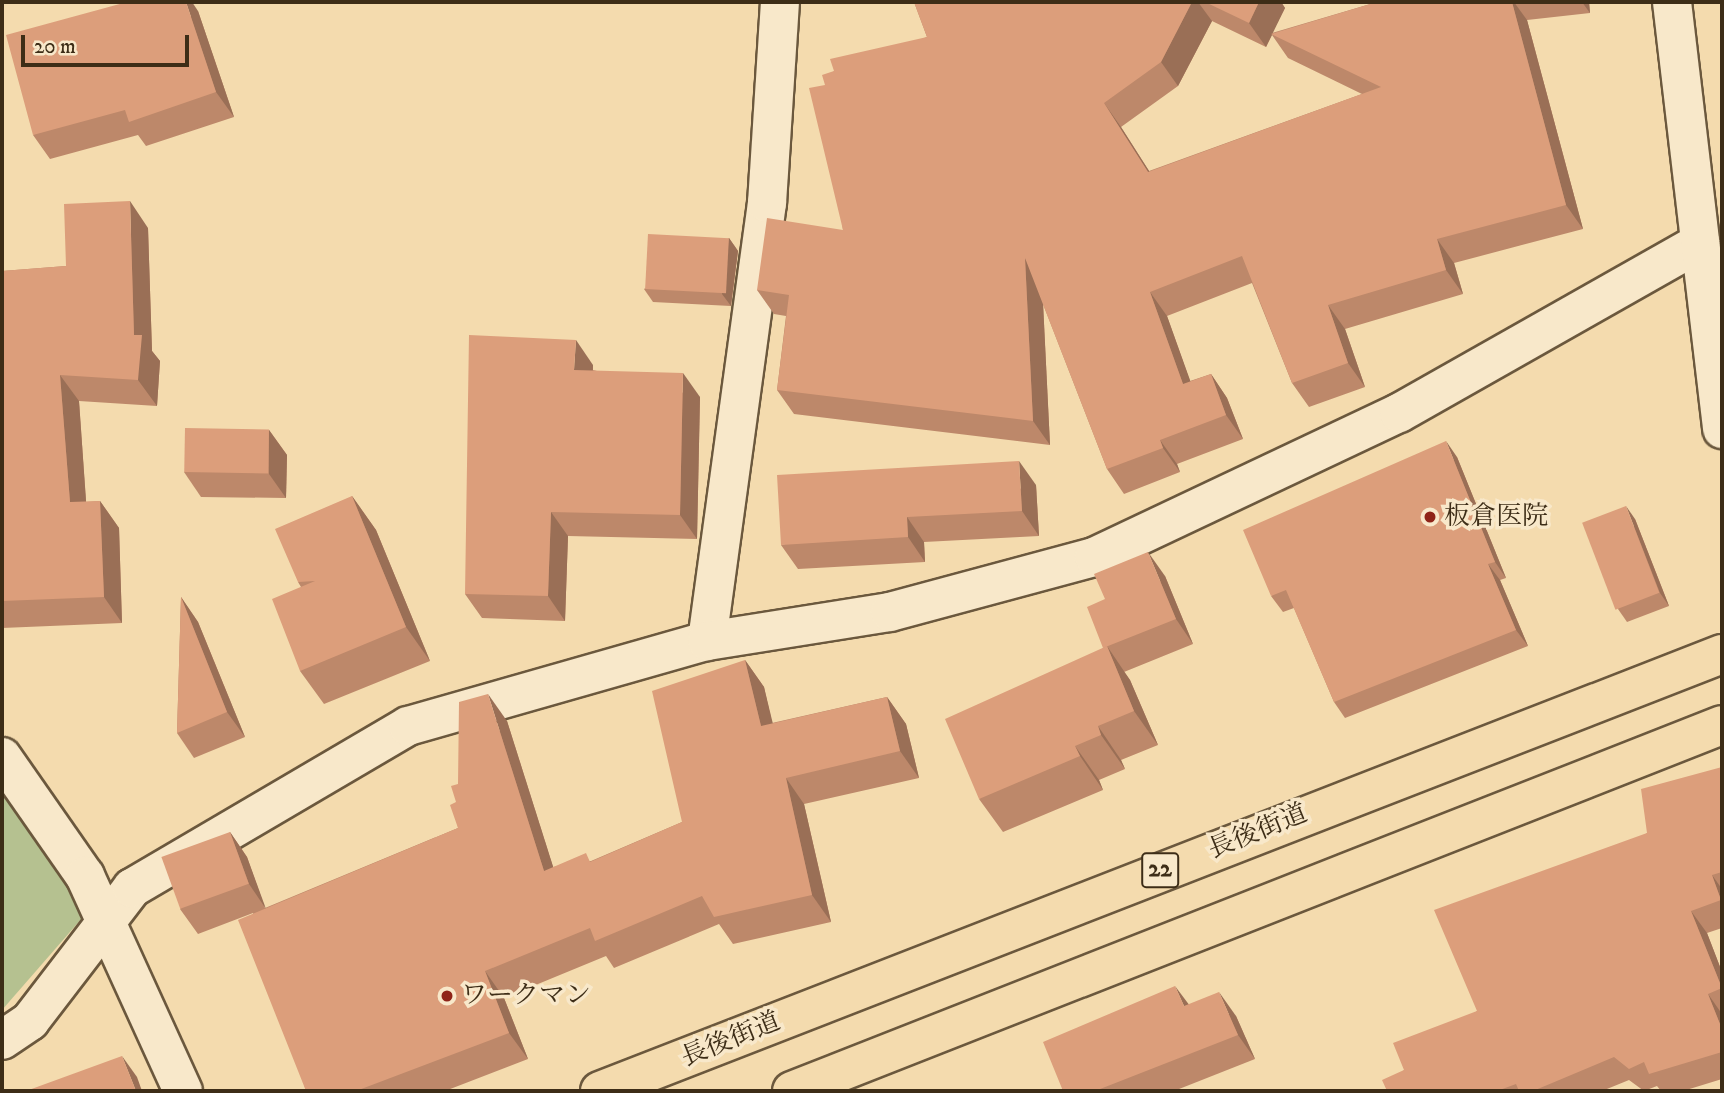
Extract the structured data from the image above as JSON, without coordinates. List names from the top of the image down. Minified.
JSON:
{"streets":{"main road":["長後街道","22"]},"places":["板倉医院","ワークマン"],"scale_bar":"20 m"}
